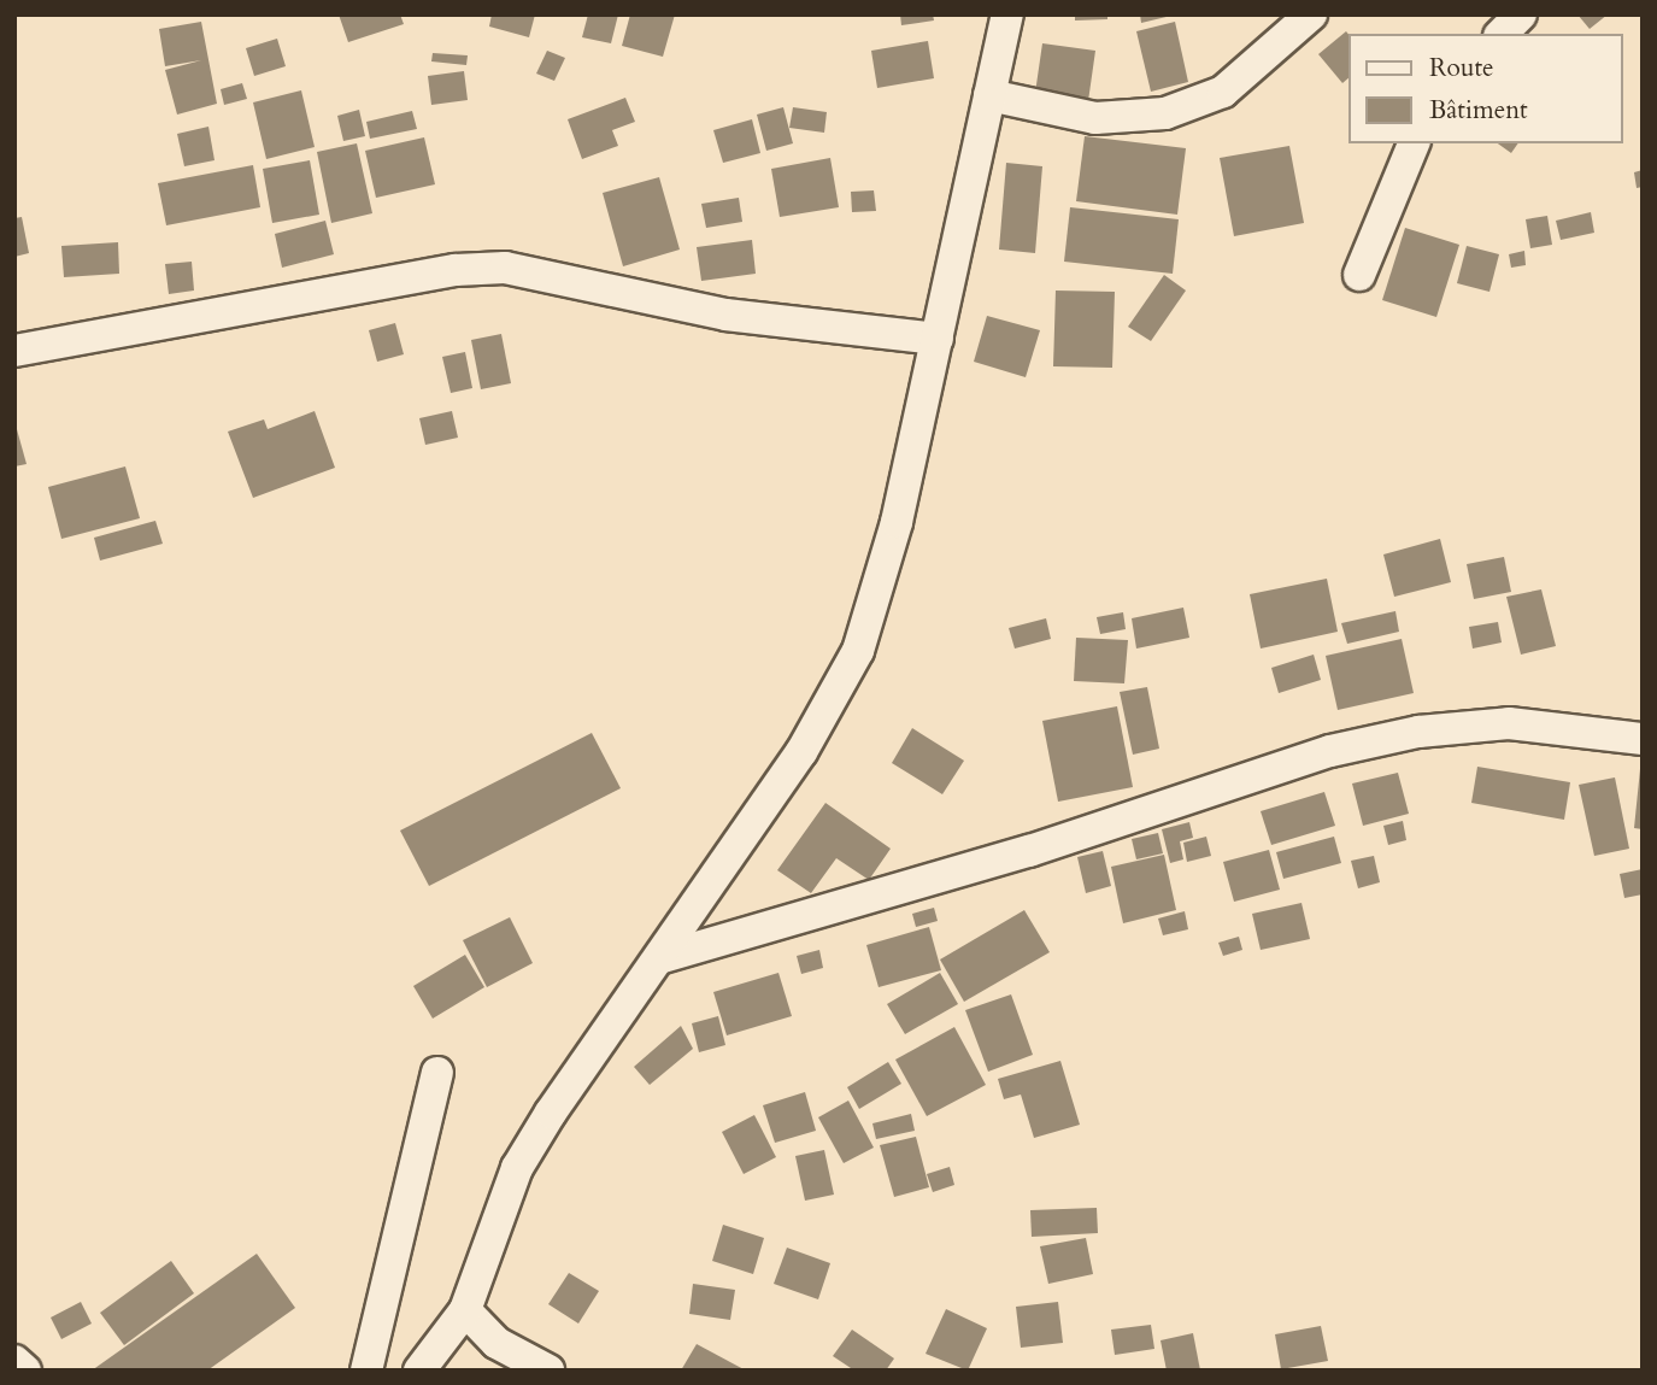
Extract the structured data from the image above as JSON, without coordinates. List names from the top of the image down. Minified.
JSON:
{"legend":["Route","Bâtiment"]}
